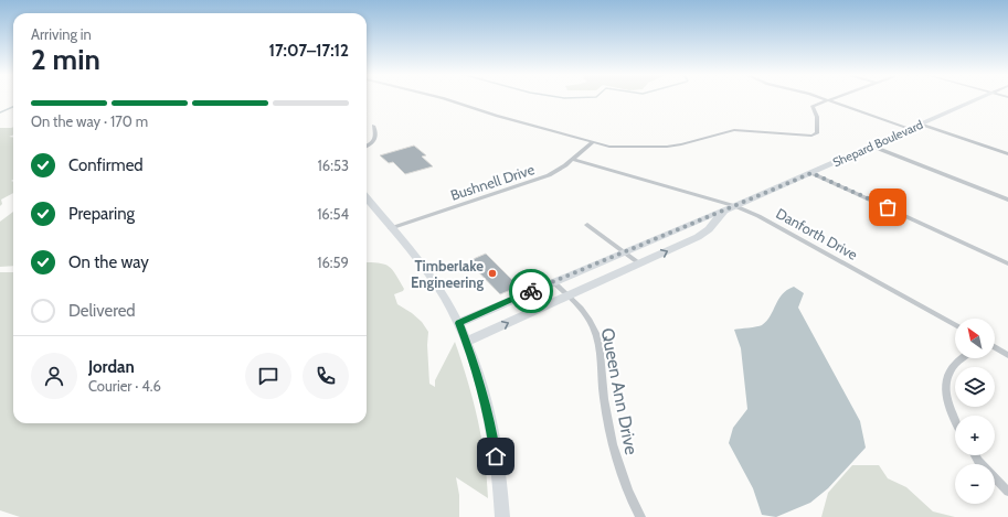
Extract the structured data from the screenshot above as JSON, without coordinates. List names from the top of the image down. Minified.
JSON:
{"streets":{"street":["Shepard Boulevard","Bushnell Drive","Danforth Drive","Queen Ann Drive"]},"crossings":[["Shepard Boulevard","Danforth Drive"],["Shepard Boulevard","Queen Ann Drive"],["Bushnell Drive","Danforth Drive"]],"places":["Timberlake Engineering"],"north":"top left","page":{"heading":["2 min","Arriving in","17:07–17:12"],"panel":["Jordan","Courier · 4.6"],"bar":"On the way · 170 m","list":[["Confirmed","16:53"],["Preparing","16:54"],["On the way","16:59"],"Delivered"],"map_buttons":["+","−"]}}
